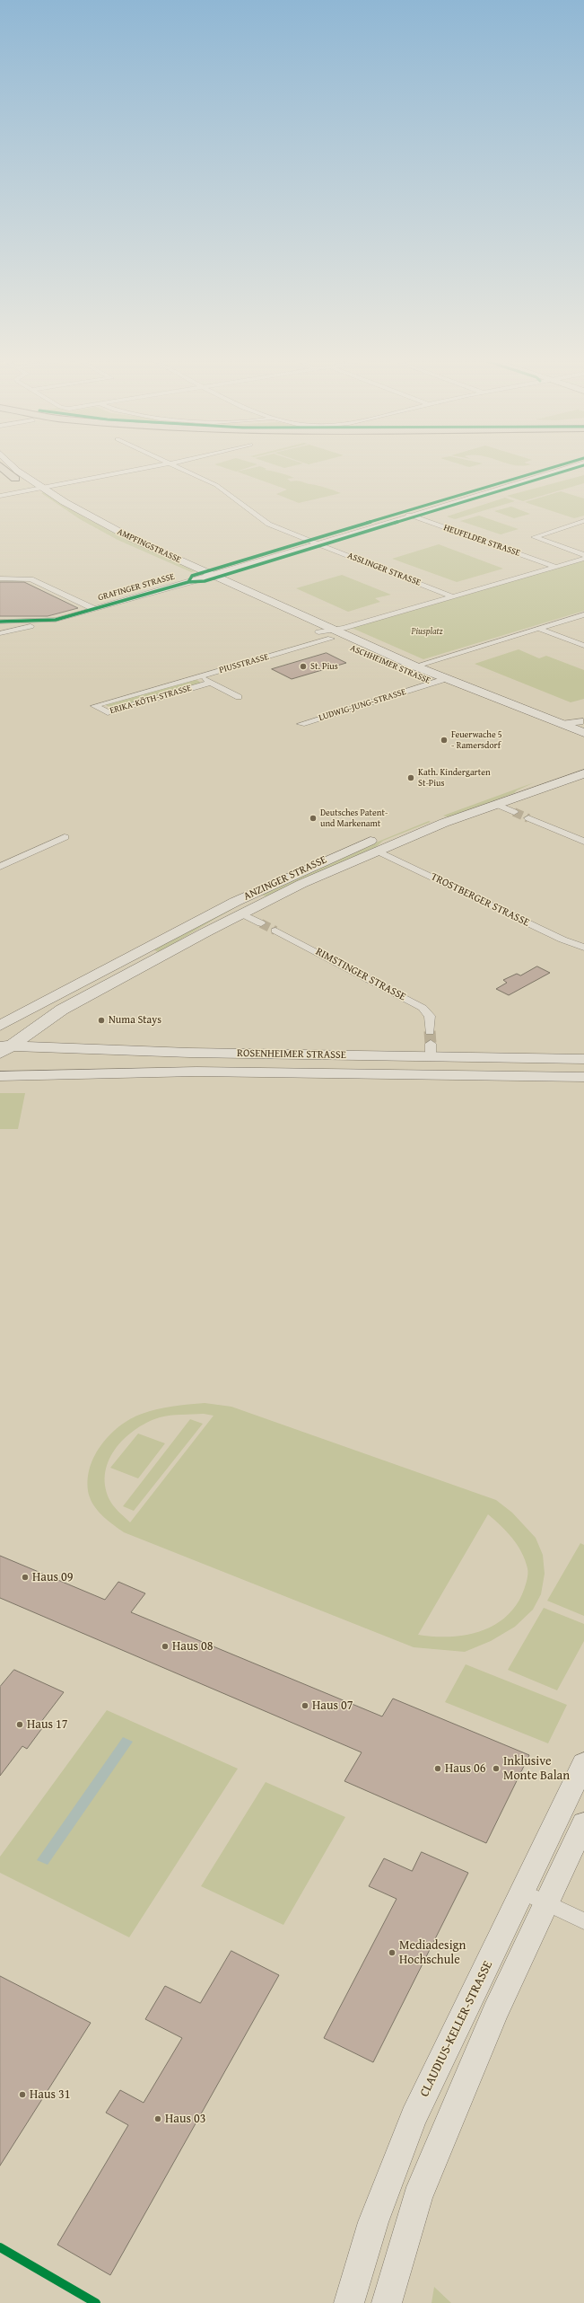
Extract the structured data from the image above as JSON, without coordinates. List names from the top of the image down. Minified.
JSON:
{"streets":{"main road":["AMPFINGSTRASSE","ASCHHEIMER STRASSE","ANZINGER STRASSE","ROSENHEIMER STRASSE","CLAUDIUS-KELLER-STRASSE"],"street":["HEUFELDER STRASSE","ASSLINGER STRASSE","GRAFINGER STRASSE","PIUSSTRASSE","ERIKA-KÖTH-STRASSE","LUDWIG-JUNG-STRASSE","TROSTBERGER STRASSE","RIMSTINGER STRASSE"]},"crossings":[["HEUFELDER STRASSE","GRAFINGER STRASSE"],["AMPFINGSTRASSE","GRAFINGER STRASSE"],["AMPFINGSTRASSE","ASCHHEIMER STRASSE"],["ASSLINGER STRASSE","GRAFINGER STRASSE"],["GRAFINGER STRASSE","ASCHHEIMER STRASSE"],["PIUSSTRASSE","ASCHHEIMER STRASSE"],["PIUSSTRASSE","ERIKA-KÖTH-STRASSE"],["ASCHHEIMER STRASSE","LUDWIG-JUNG-STRASSE"],["ANZINGER STRASSE","TROSTBERGER STRASSE"],["ANZINGER STRASSE","ROSENHEIMER STRASSE"]],"parks":["Piusplatz"],"places":["St. Pius","Feuerwache 5 - Ramersdorf","Kath. Kindergarten St-Pius","Deutsches Patent- und Markenamt","Numa Stays","Haus 09","Haus 08","Haus 07","Haus 17","Haus 06","Inklusive Monte Balan","Mediadesign Hochschule","Haus 31","Haus 03"]}
